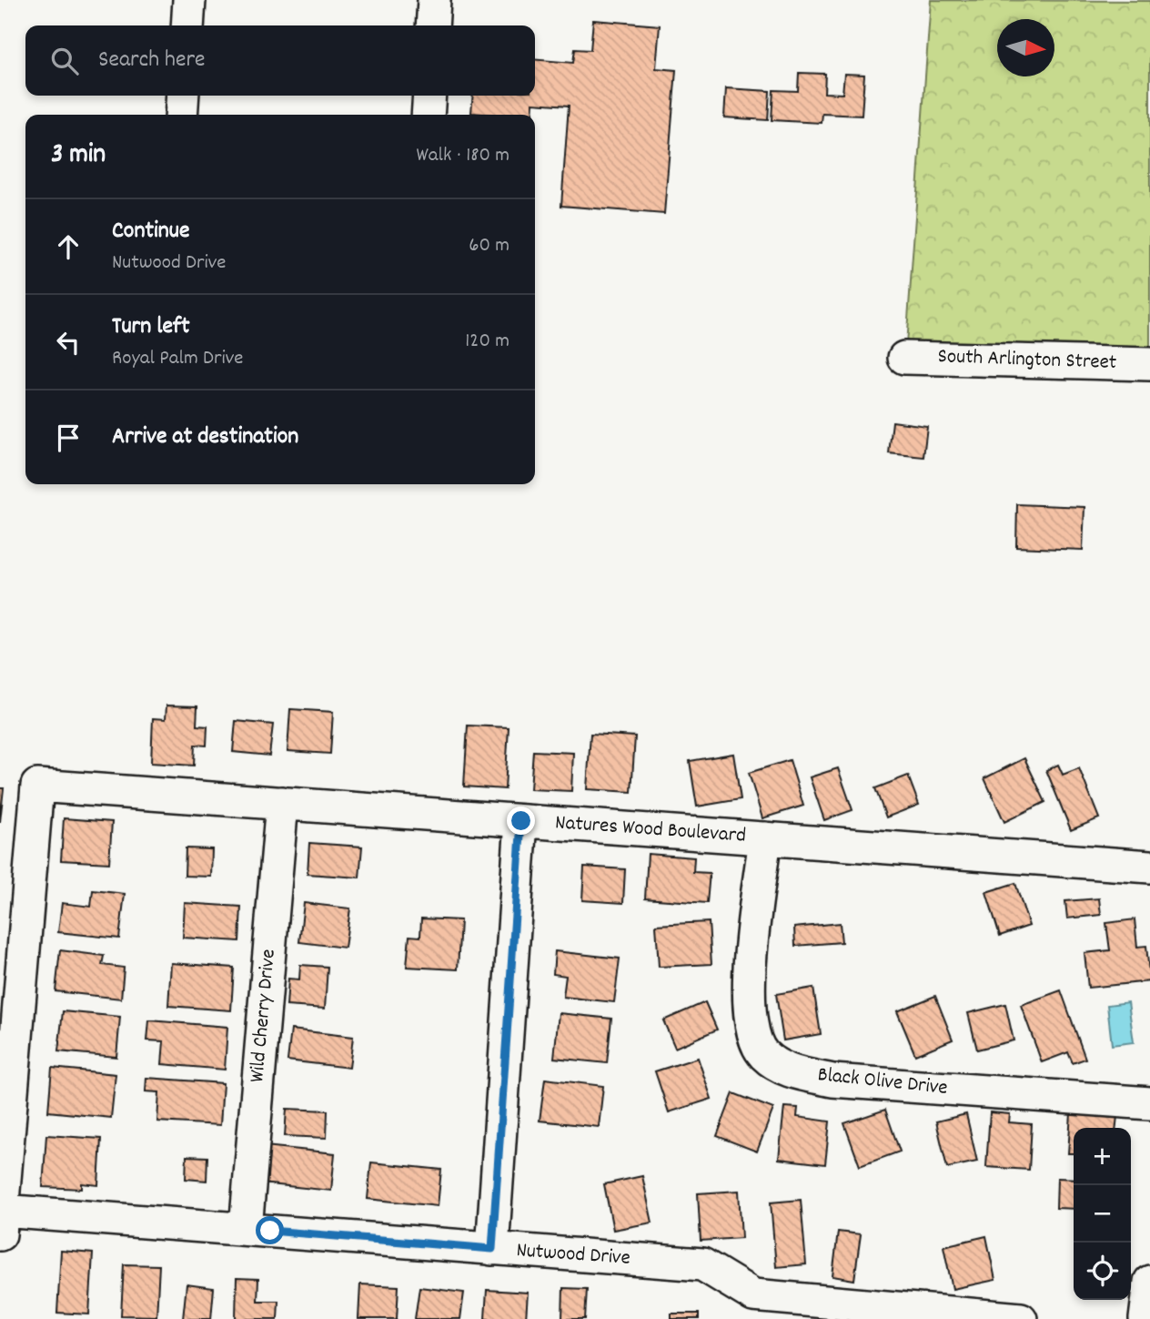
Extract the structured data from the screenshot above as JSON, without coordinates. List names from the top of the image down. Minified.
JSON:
{"streets":{"street":["South Arlington Street","Natures Wood Boulevard","Wild Cherry Drive","Black Olive Drive","Nutwood Drive"]},"crossings":[["Natures Wood Boulevard","Wild Cherry Drive"],["Natures Wood Boulevard","Black Olive Drive"],["Natures Wood Boulevard","Nutwood Drive"],["Wild Cherry Drive","Nutwood Drive"]],"north":"right","page":{"search":"Search here","heading":["3 min","Walk · 180 m"],"list":[["Continue","Nutwood Drive","60 m"],["Turn left","Royal Palm Drive","120 m"],"Arrive at destination"],"map_buttons":["+","−"]}}
